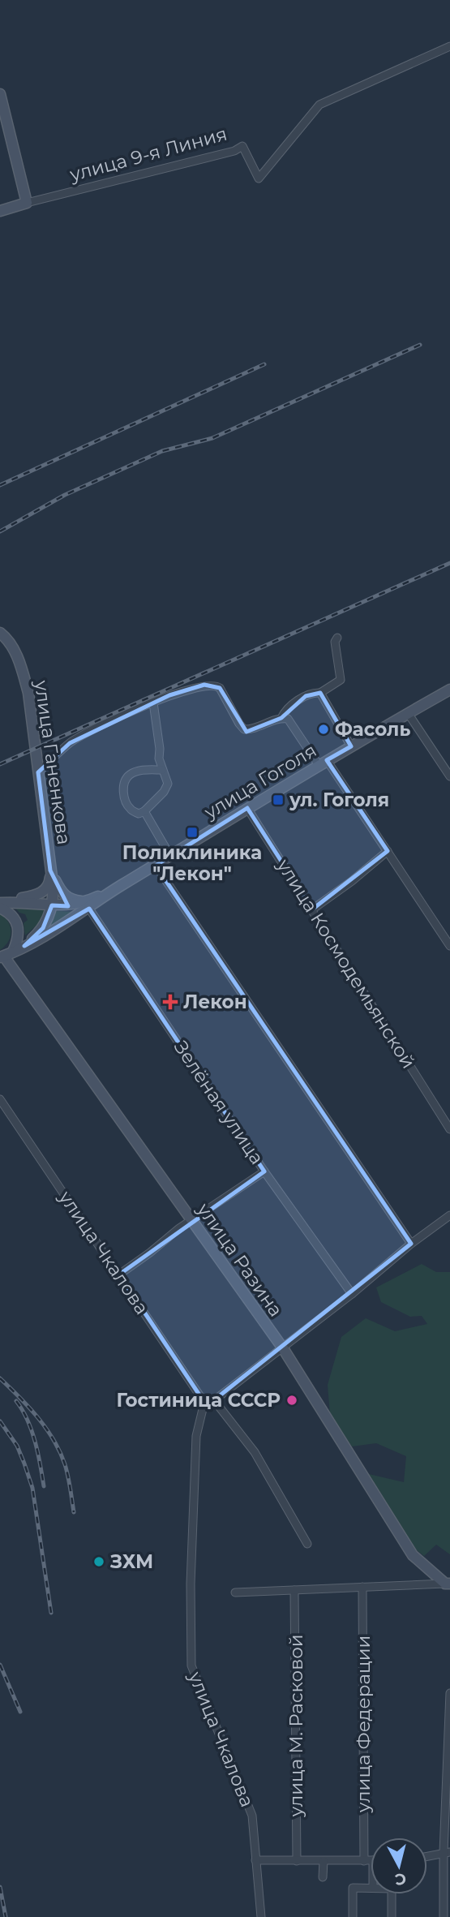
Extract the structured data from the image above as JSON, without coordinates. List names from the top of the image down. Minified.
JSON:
{"streets":{"street":["улица 9-я Линия","улица Ганенкова","улица Гоголя","улица Космодемьянской","Зелёная улица","улица Чкалова","улица Разина","улица Федерации","улица М. Расковой"]},"crossings":[["улица Гоголя","улица Космодемьянской"],["улица Гоголя","Зелёная улица"]],"places":{"other":["Фасоль","Гостиница СССР","ЗХМ"],"transit":["ул. Гоголя","Поликлиника \"Лекон\""],"health":["Лекон"]},"north":"bottom"}
